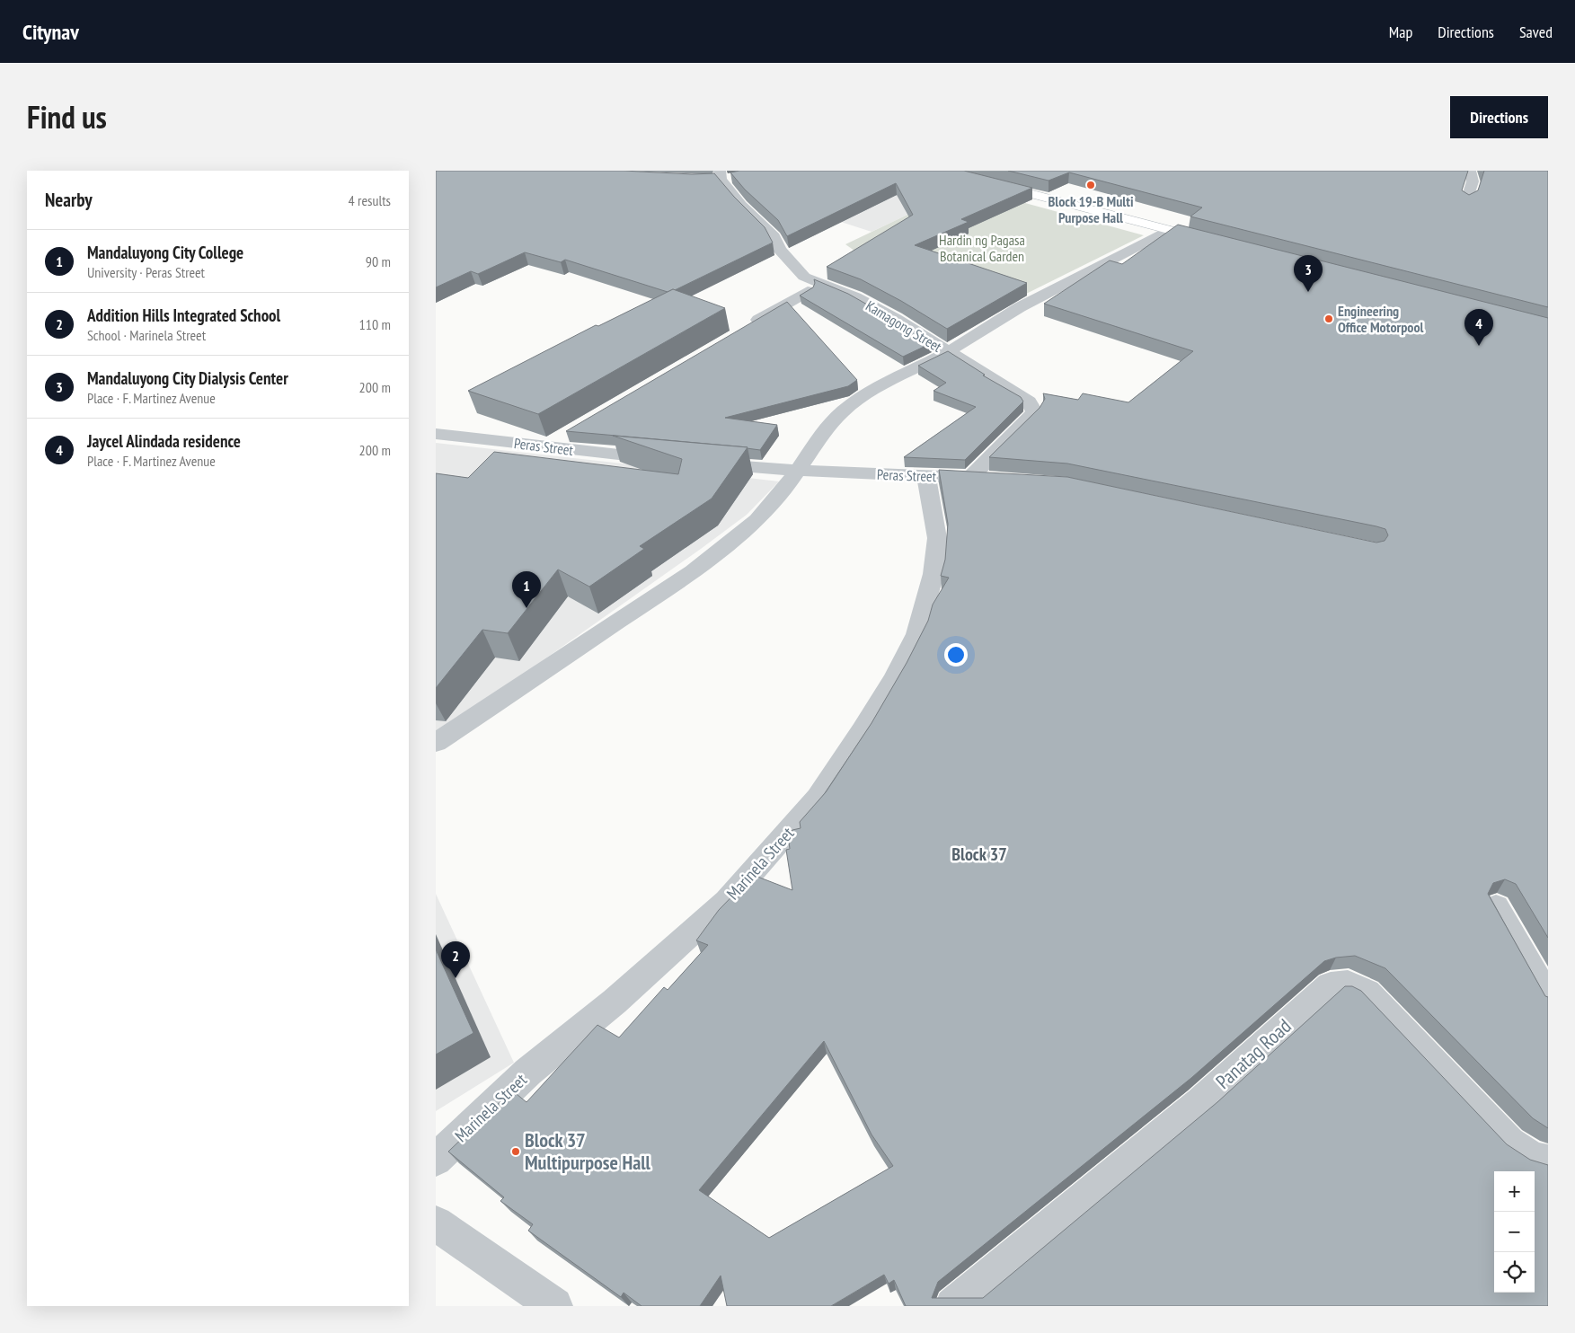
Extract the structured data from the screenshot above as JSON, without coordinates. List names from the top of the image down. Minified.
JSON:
{"streets":{"street":["Kamagong Street","Peras Street","Marinela Street","Panatag Road"]},"crossings":[["Kamagong Street","Peras Street"],["Peras Street","Marinela Street"]],"districts":["Block 37"],"parks":["Hardin ng Pagasa Botanical Garden"],"places":["Block 19-B Multi Purpose Hall","Engineering Office Motorpool","Block 37 Multipurpose Hall"],"page":{"header":"Citynav","nav":["Map","Directions","Saved"],"title":"Find us","buttons":"Directions","heading":["Nearby","4 results"],"list":[{"mark":"1","name":"Mandaluyong City College","note":"University · Peras Street","value":"90 m"},{"mark":"2","name":"Addition Hills Integrated School","note":"School · Marinela Street","value":"110 m"},{"mark":"3","name":"Mandaluyong City Dialysis Center","note":"Place · F. Martinez Avenue","value":"200 m"},{"mark":"4","name":"Jaycel Alindada residence","note":"Place · F. Martinez Avenue","value":"200 m"}],"pins":["3","4","1","2"],"map_buttons":["+","−"]}}
